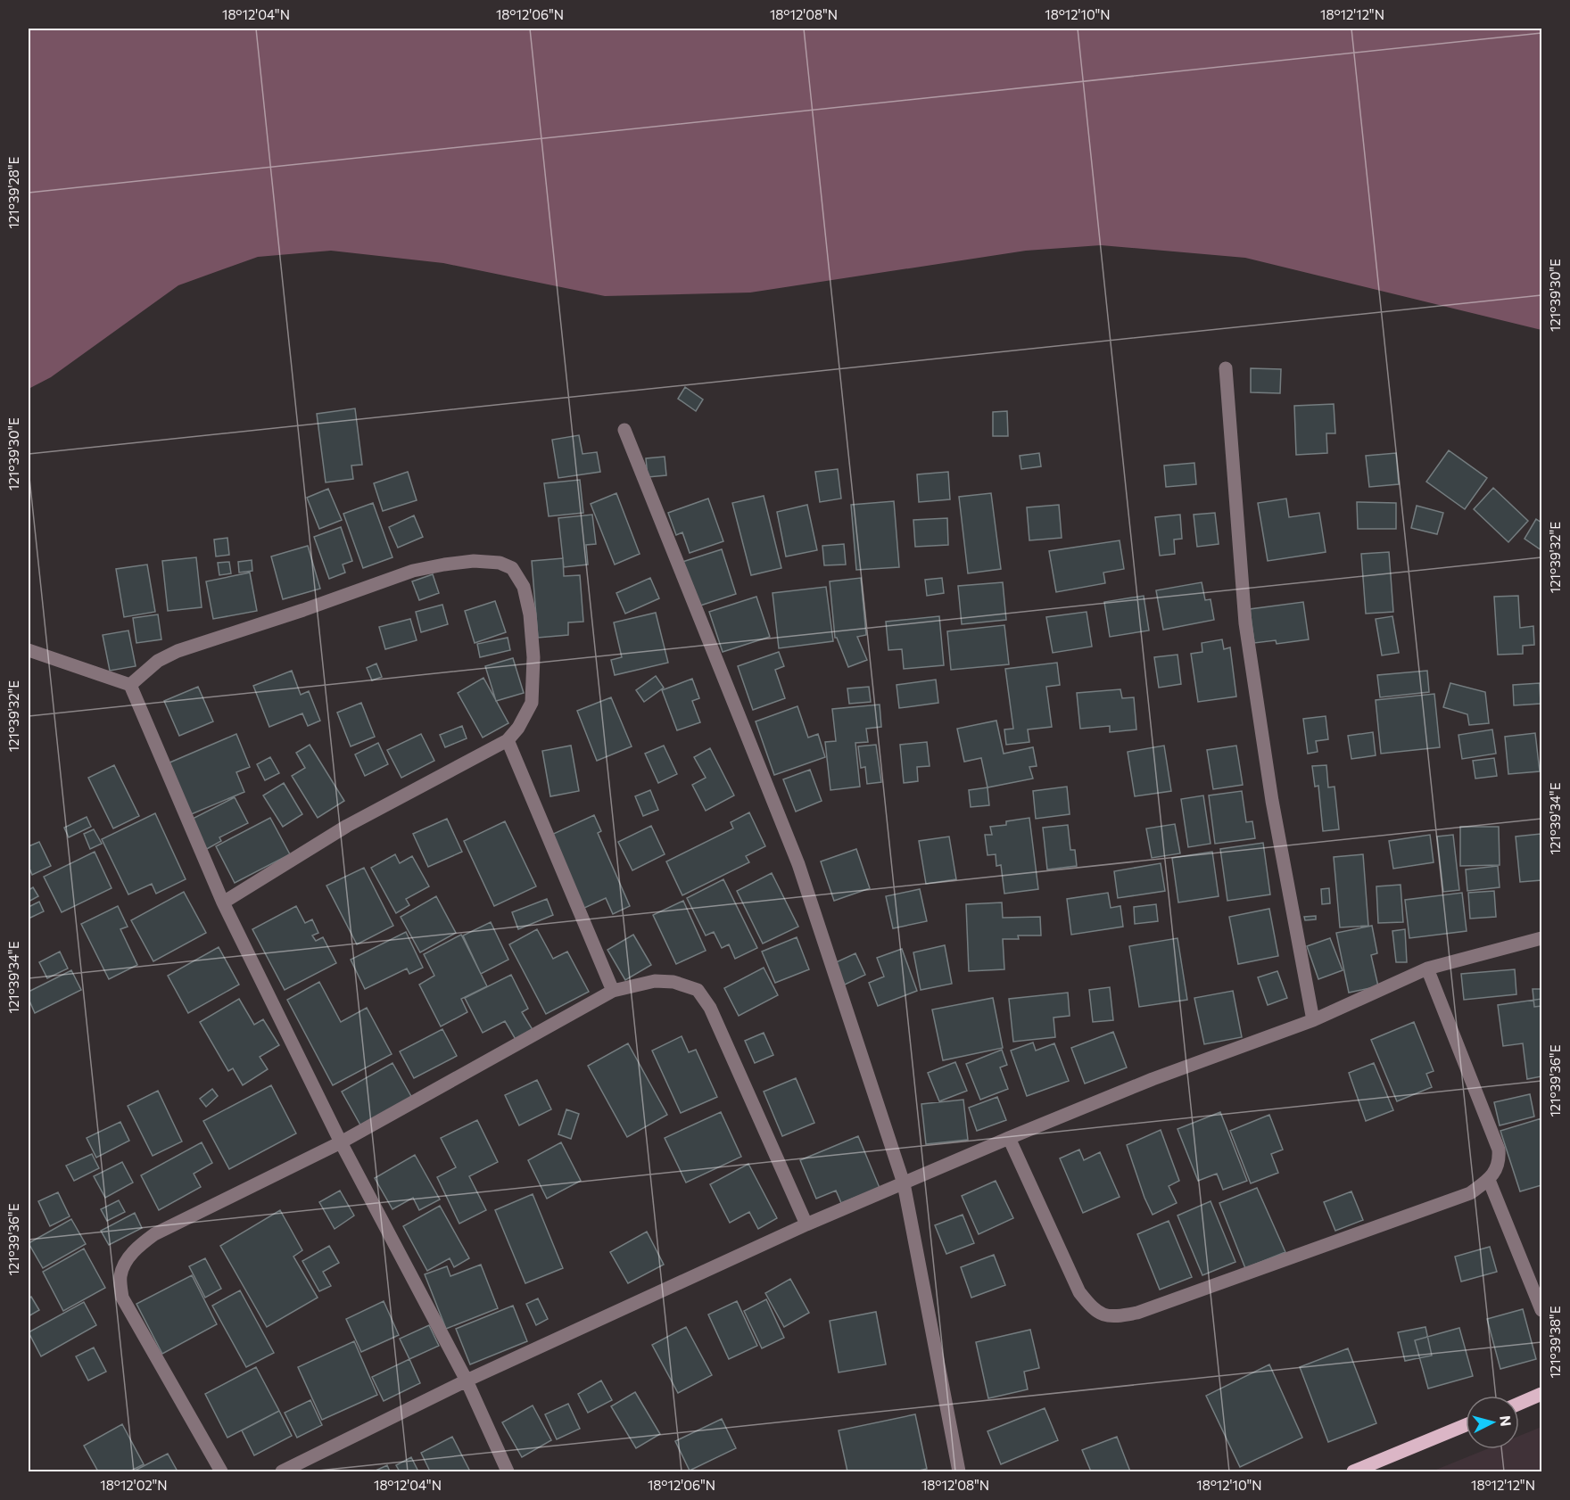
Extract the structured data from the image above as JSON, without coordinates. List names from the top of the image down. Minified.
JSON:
{"north":"right","coordinates":["18°12'04\"N","18°12'06\"N","18°12'08\"N","18°12'10\"N","18°12'12\"N","121°39'28\"E","121°39'30\"E","121°39'32\"E","121°39'34\"E","121°39'36\"E","121°39'38\"E","18°12'02\"N"]}
